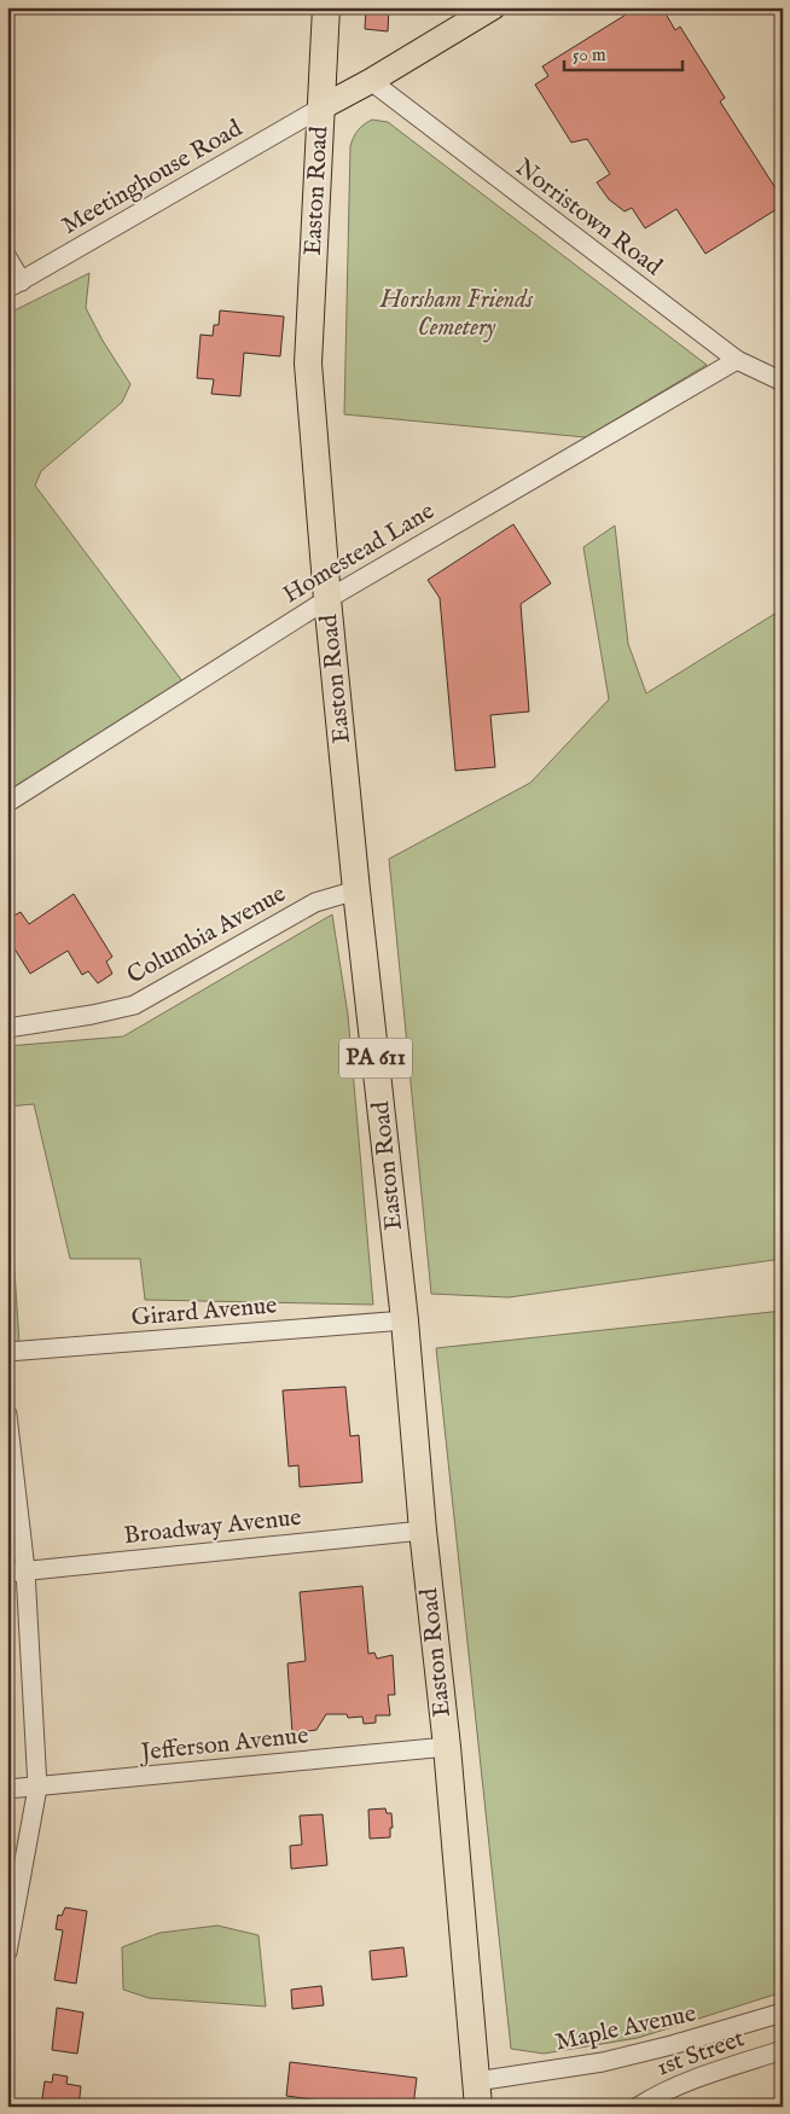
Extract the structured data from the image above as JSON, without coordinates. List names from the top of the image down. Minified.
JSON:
{"streets":{"highway":["Easton Road","PA 611"],"street":["Meetinghouse Road","Norristown Road","Homestead Lane","Columbia Avenue","Girard Avenue","Broadway Avenue","Jefferson Avenue","Maple Avenue","1st Street"]},"crossings":[["Meetinghouse Road","Easton Road"],["Easton Road","Homestead Lane"],["Easton Road","Columbia Avenue"],["Easton Road","Girard Avenue"],["Easton Road","Broadway Avenue"],["Easton Road","Jefferson Avenue"],["Easton Road","Maple Avenue"],["Norristown Road","Homestead Lane"]],"parks":["Horsham Friends Cemetery"],"scale_bar":"50 m"}
